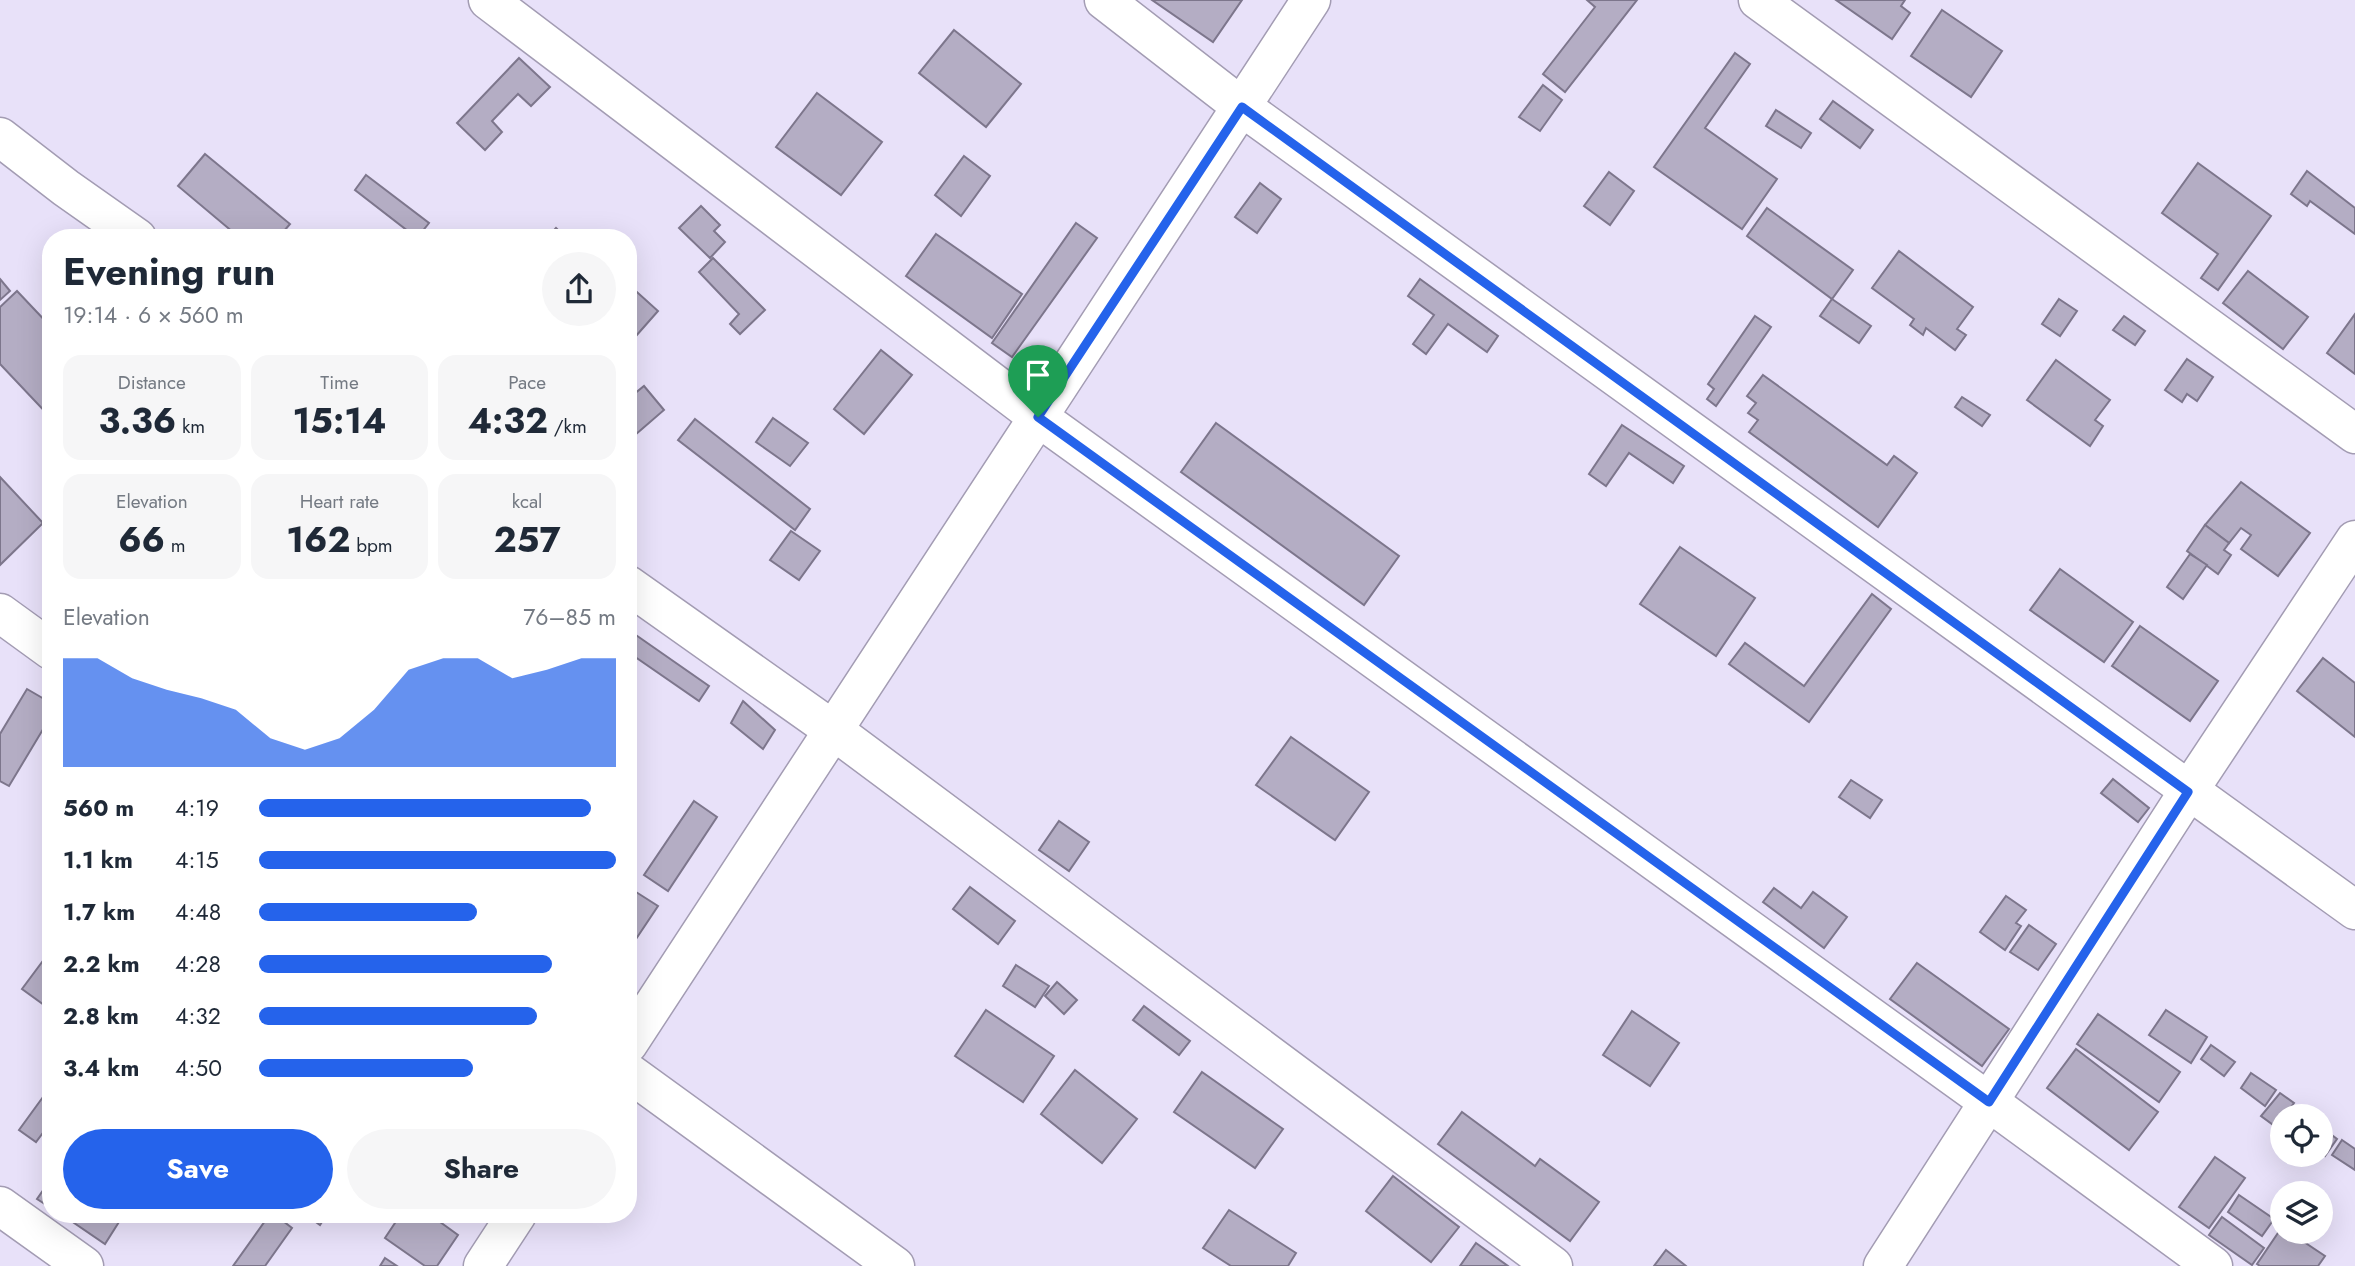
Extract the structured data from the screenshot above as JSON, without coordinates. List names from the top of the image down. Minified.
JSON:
{"page":{"heading":["Evening run","19:14 · 6 × 560 m"],"stats":[["Distance","3.36 km"],["Time","15:14"],["Pace","4:32 /km"],["Elevation","66 m"],["Heart rate","162 bpm"],["kcal","257"]],"chart":["Elevation","76–85 m"],"list":[{"name":"560 m","note":"4:19"},{"name":"1.1 km","note":"4:15"},{"name":"1.7 km","note":"4:48"},{"name":"2.2 km","note":"4:28"},{"name":"2.8 km","note":"4:32"},{"name":"3.4 km","note":"4:50"}],"buttons":["Save","Share"]}}
